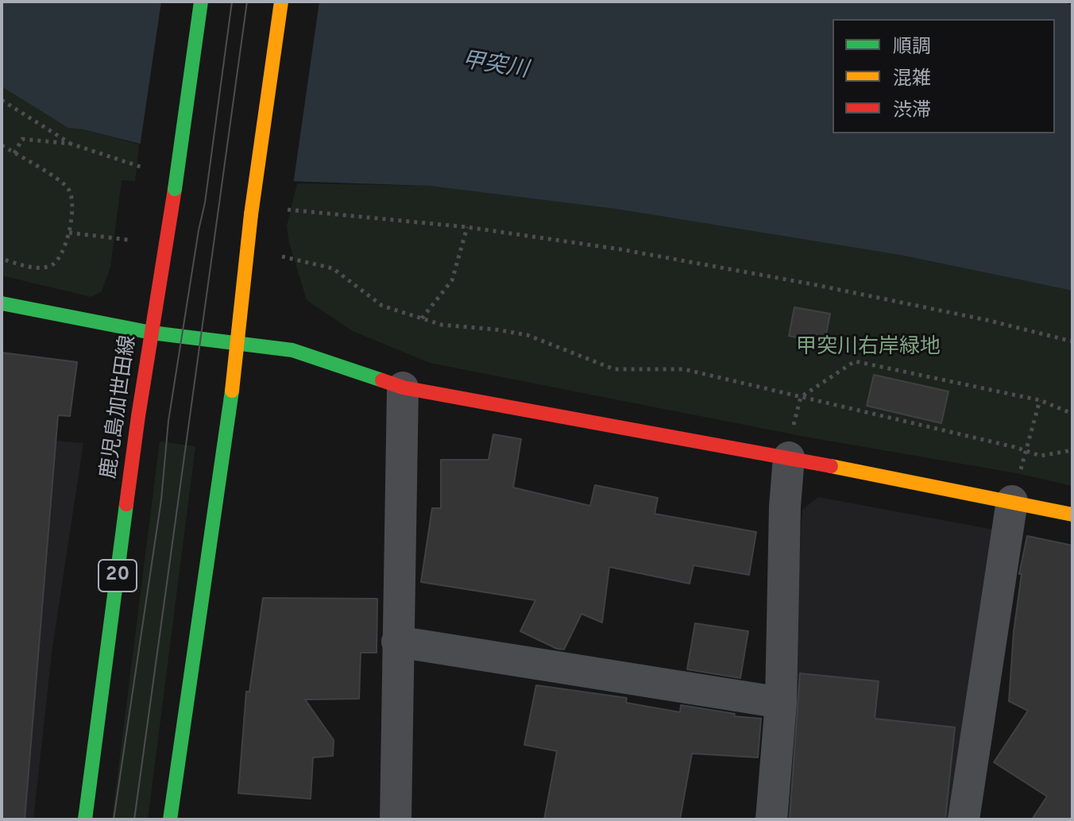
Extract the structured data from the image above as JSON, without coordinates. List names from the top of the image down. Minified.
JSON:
{"streets":{"main road":["鹿児島加世田線","20"]},"water":["甲突川"],"parks":["甲突川右岸緑地"],"legend":["順調","混雑","渋滞"]}
